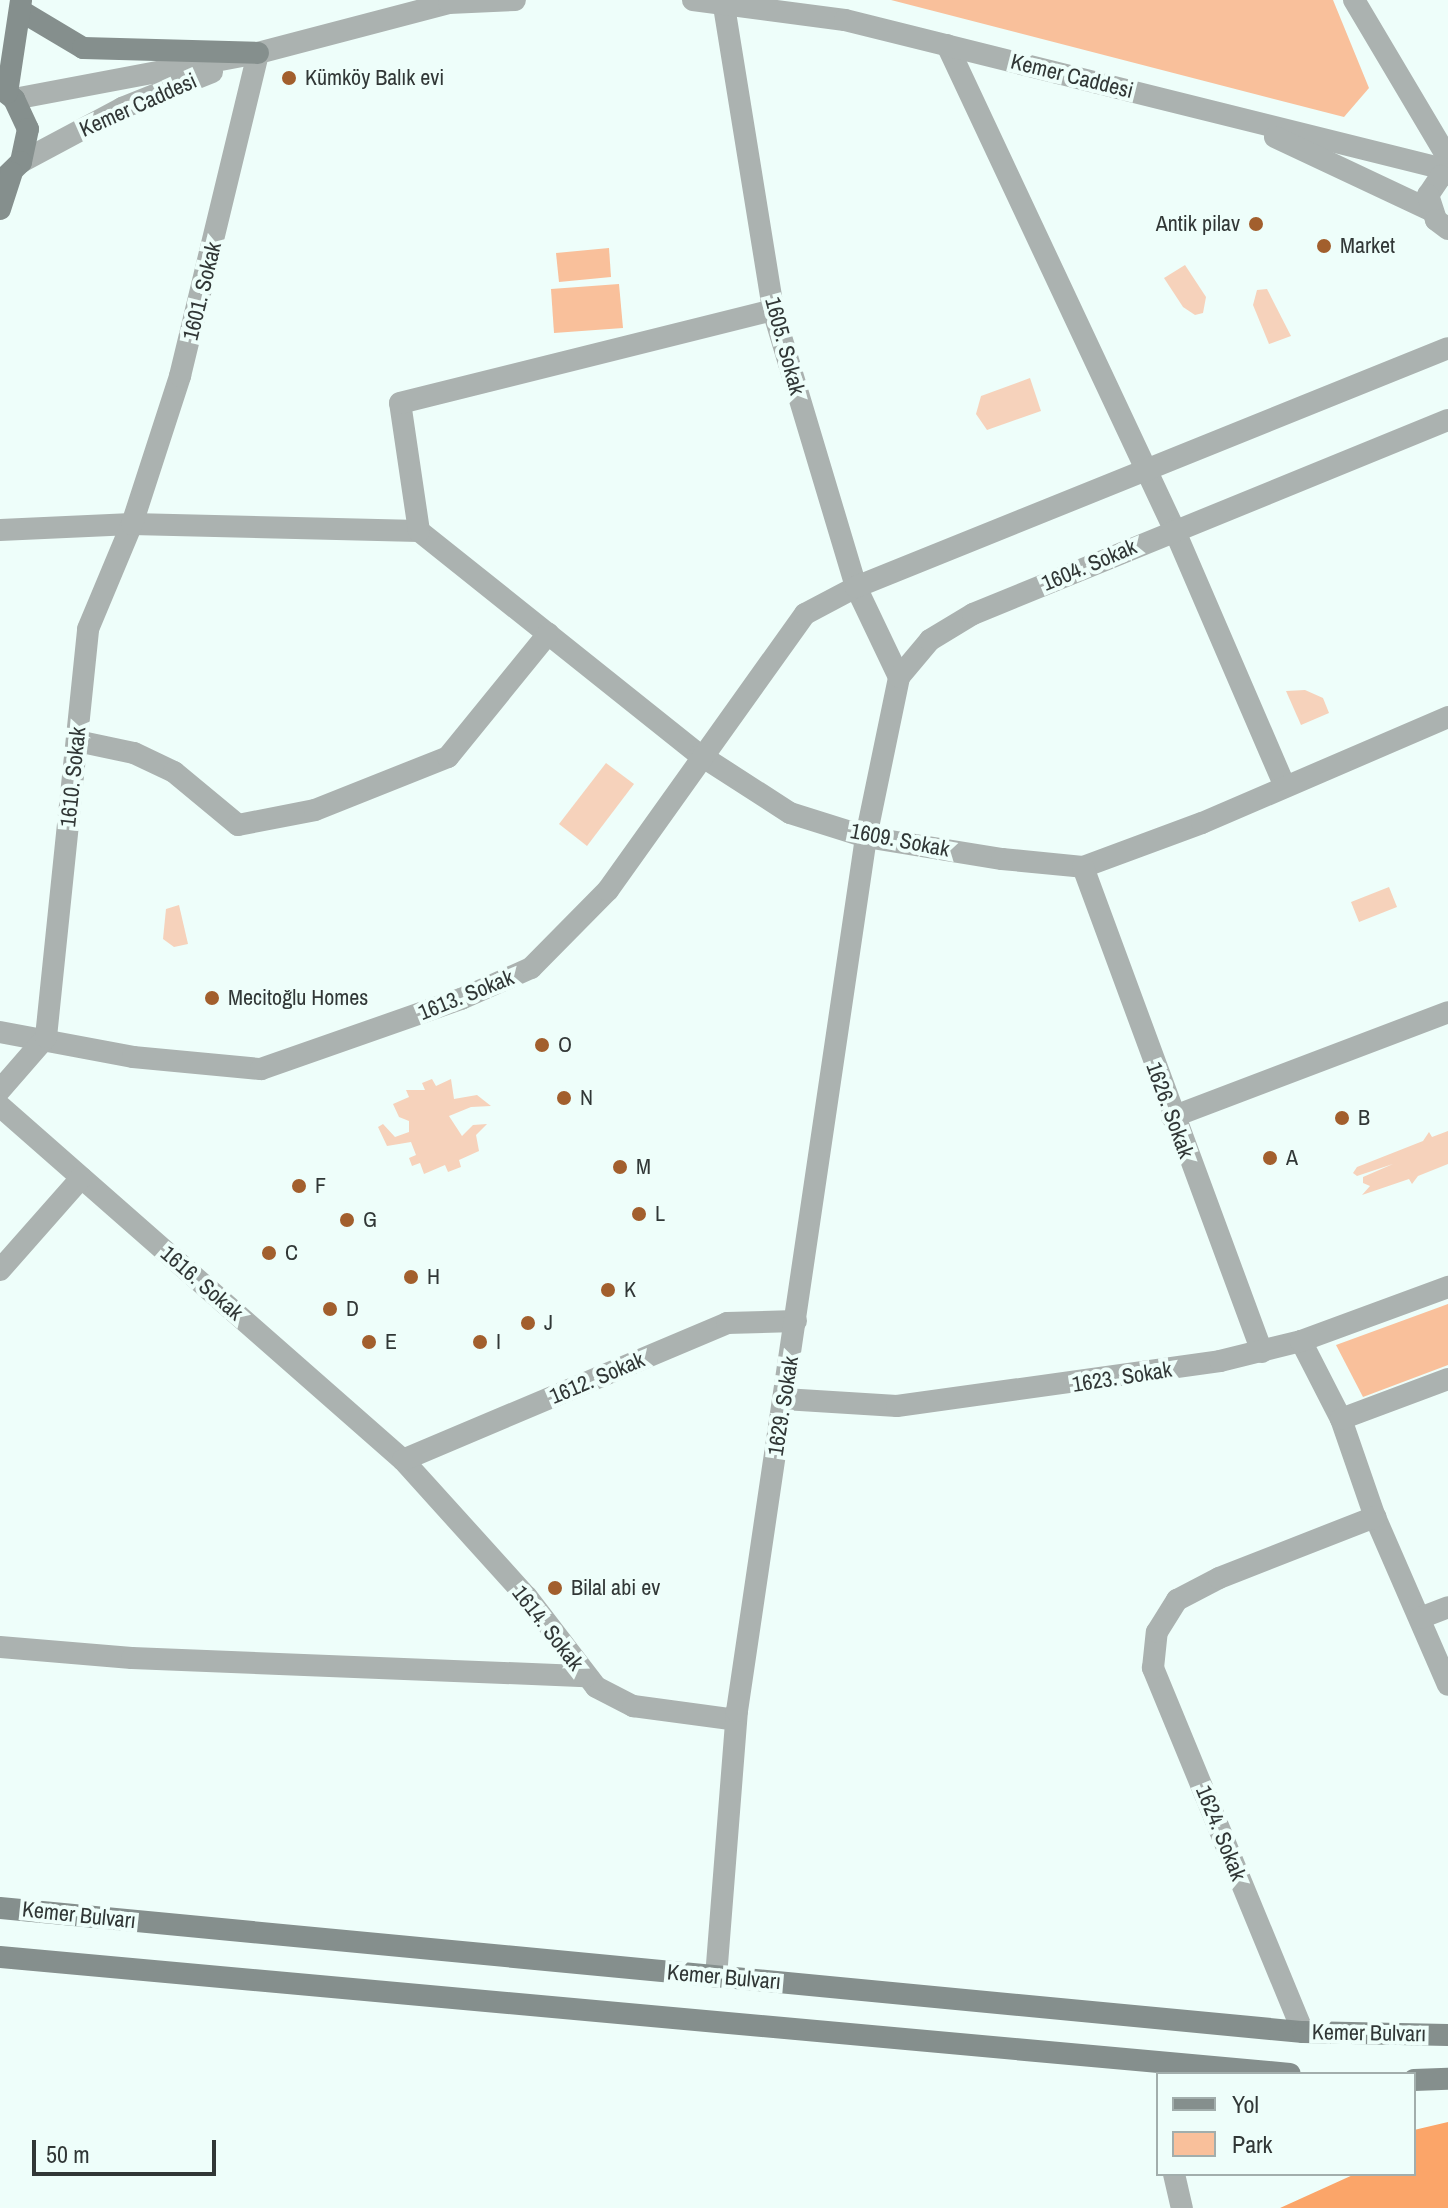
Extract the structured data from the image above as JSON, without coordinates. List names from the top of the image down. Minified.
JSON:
{"streets":{"main road":["Kemer Bulvarı"],"street":["Kemer Caddesi","1601. Sokak","1605. Sokak","1604. Sokak","1610. Sokak","1609. Sokak","1613. Sokak","1626. Sokak","1616. Sokak","1623. Sokak","1612. Sokak","1629. Sokak","1614. Sokak","1624. Sokak"]},"crossings":[["Kemer Caddesi","1601. Sokak"],["Kemer Caddesi","1605. Sokak"],["1601. Sokak","1610. Sokak"],["1605. Sokak","1604. Sokak"],["1605. Sokak","1613. Sokak"],["1604. Sokak","1609. Sokak"],["1604. Sokak","1629. Sokak"],["1610. Sokak","1613. Sokak"],["1609. Sokak","1613. Sokak"],["1609. Sokak","1626. Sokak"],["1609. Sokak","1629. Sokak"],["1626. Sokak","1623. Sokak"],["1616. Sokak","1612. Sokak"],["1616. Sokak","1614. Sokak"],["1623. Sokak","1629. Sokak"],["1612. Sokak","1629. Sokak"],["1612. Sokak","1614. Sokak"],["1629. Sokak","1614. Sokak"],["1629. Sokak","Kemer Bulvarı"],["1624. Sokak","Kemer Bulvarı"]],"places":["Kümköy Balık evi","Antik pilav","Market","Mecitoğlu Homes","O","N","B","A","M","F","L","G","C","H","K","D","J","E","I","Bilal abi ev"],"legend":["Yol","Park"],"scale_bar":"50 m"}
